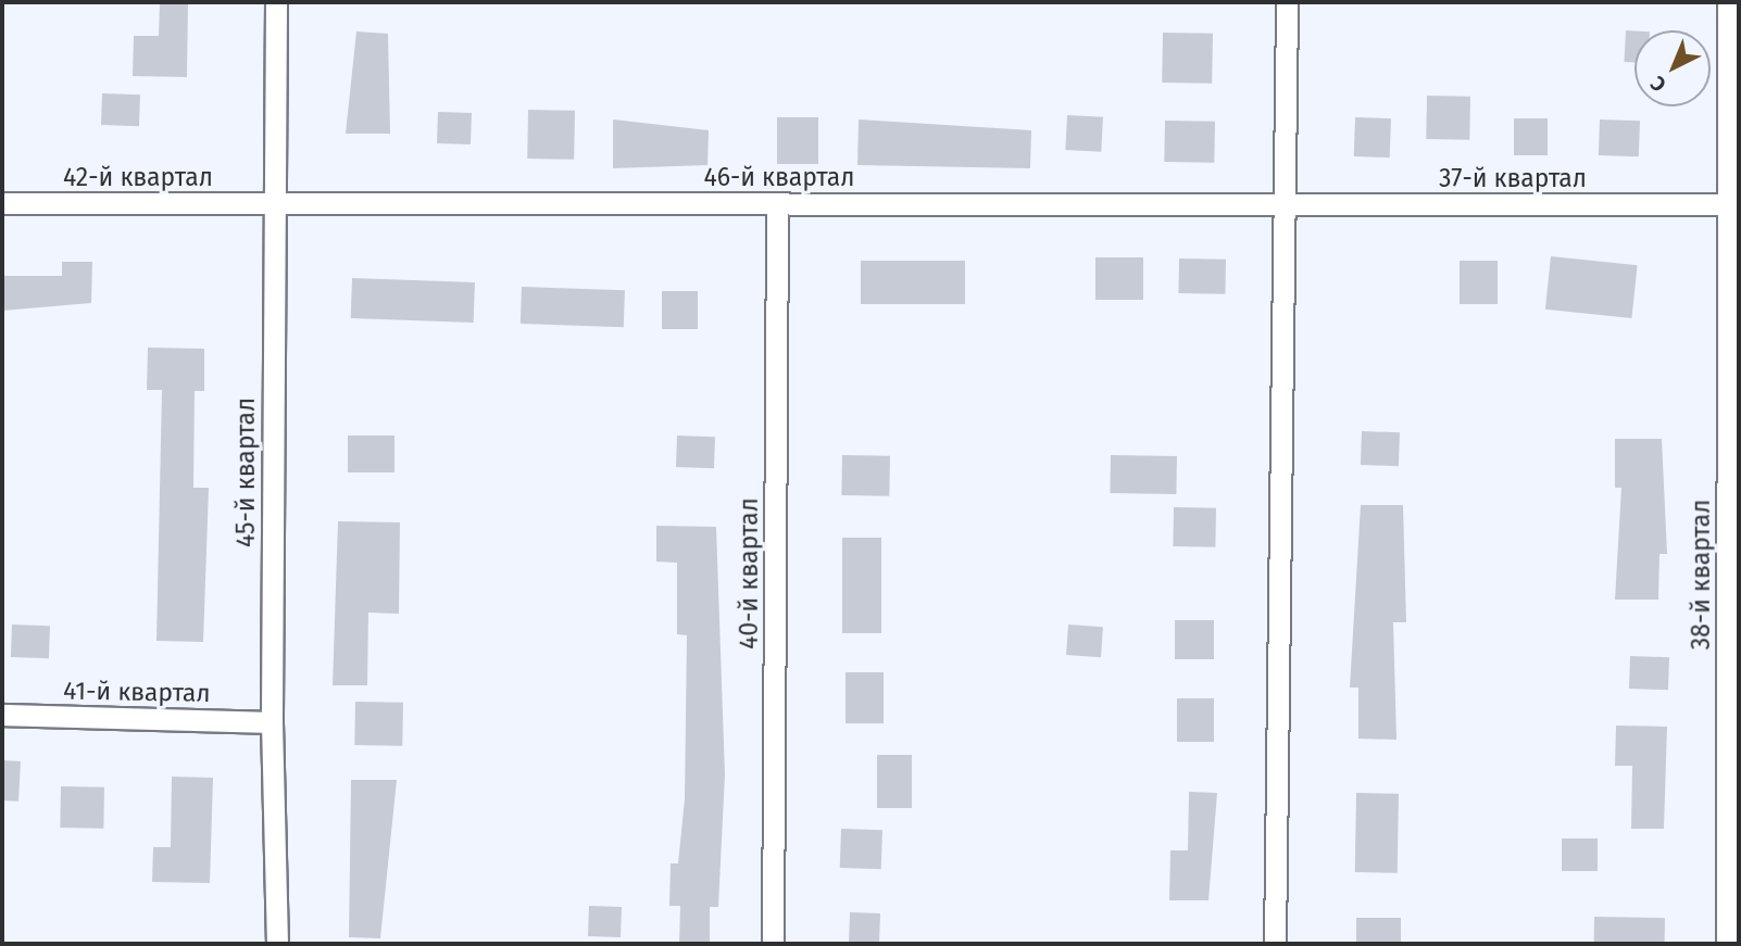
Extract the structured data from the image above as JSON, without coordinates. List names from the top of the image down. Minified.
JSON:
{"streets":{"street":["42-й квартал","46-й квартал","37-й квартал","45-й квартал","40-й квартал","38-й квартал","41-й квартал"]},"crossings":[["42-й квартал","46-й квартал"],["42-й квартал","45-й квартал"],["46-й квартал","37-й квартал"],["46-й квартал","45-й квартал"],["46-й квартал","40-й квартал"],["37-й квартал","38-й квартал"],["45-й квартал","41-й квартал"]],"north":"bottom left"}
